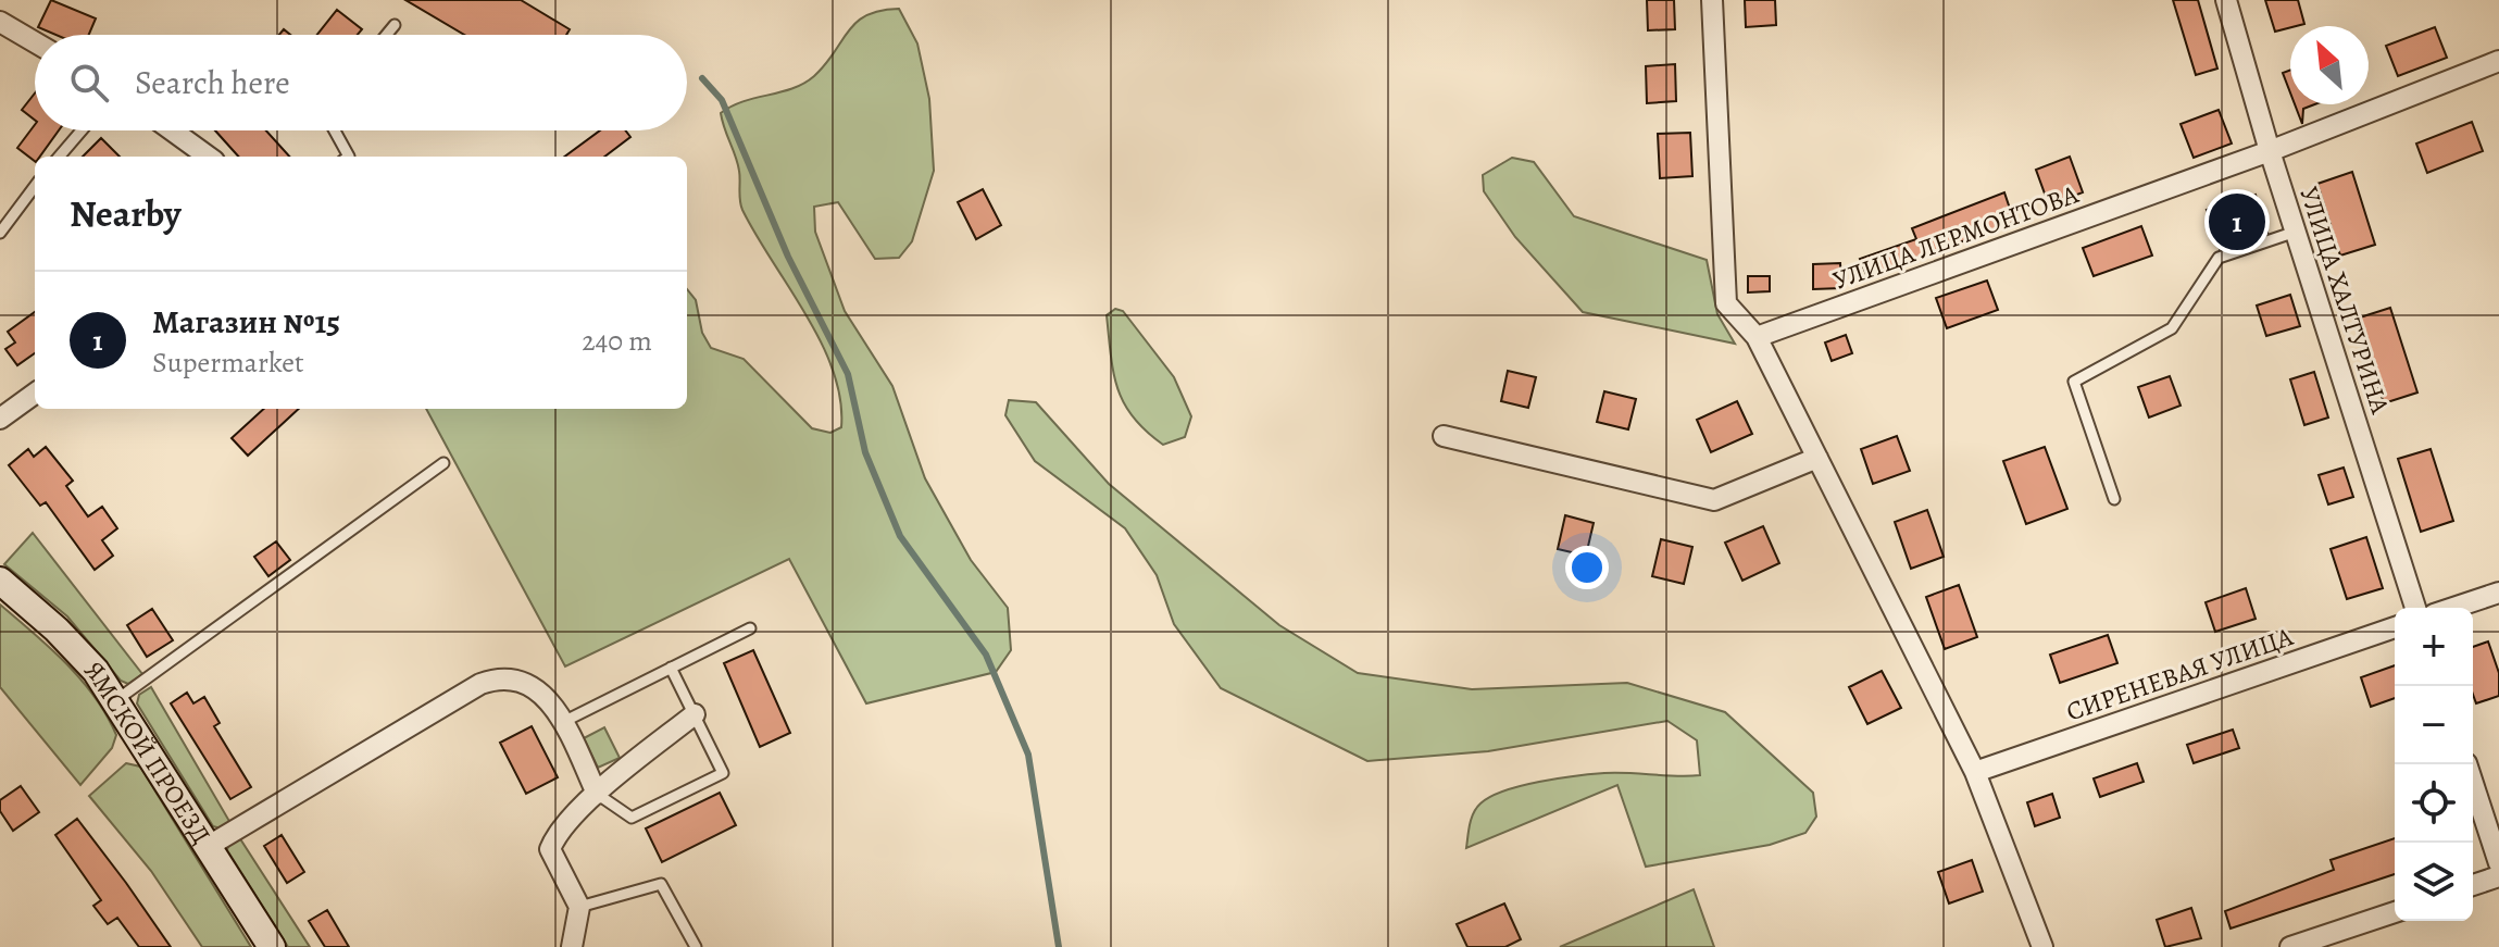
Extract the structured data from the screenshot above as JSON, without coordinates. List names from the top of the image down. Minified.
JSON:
{"streets":{"main road":["ЯМСКОЙ ПРОЕЗД"],"street":["УЛИЦА ЛЕРМОНТОВА","УЛИЦА ХАЛТУРИНА","СИРЕНЕВАЯ УЛИЦА"]},"crossings":[["УЛИЦА ЛЕРМОНТОВА","УЛИЦА ХАЛТУРИНА"]],"north":"top left","page":{"search":"Search here","heading":"Nearby","pins":"1","list":[{"mark":"1","name":"Магазин №15","note":"Supermarket","value":"240 m"}],"map_buttons":["+","−"]}}
